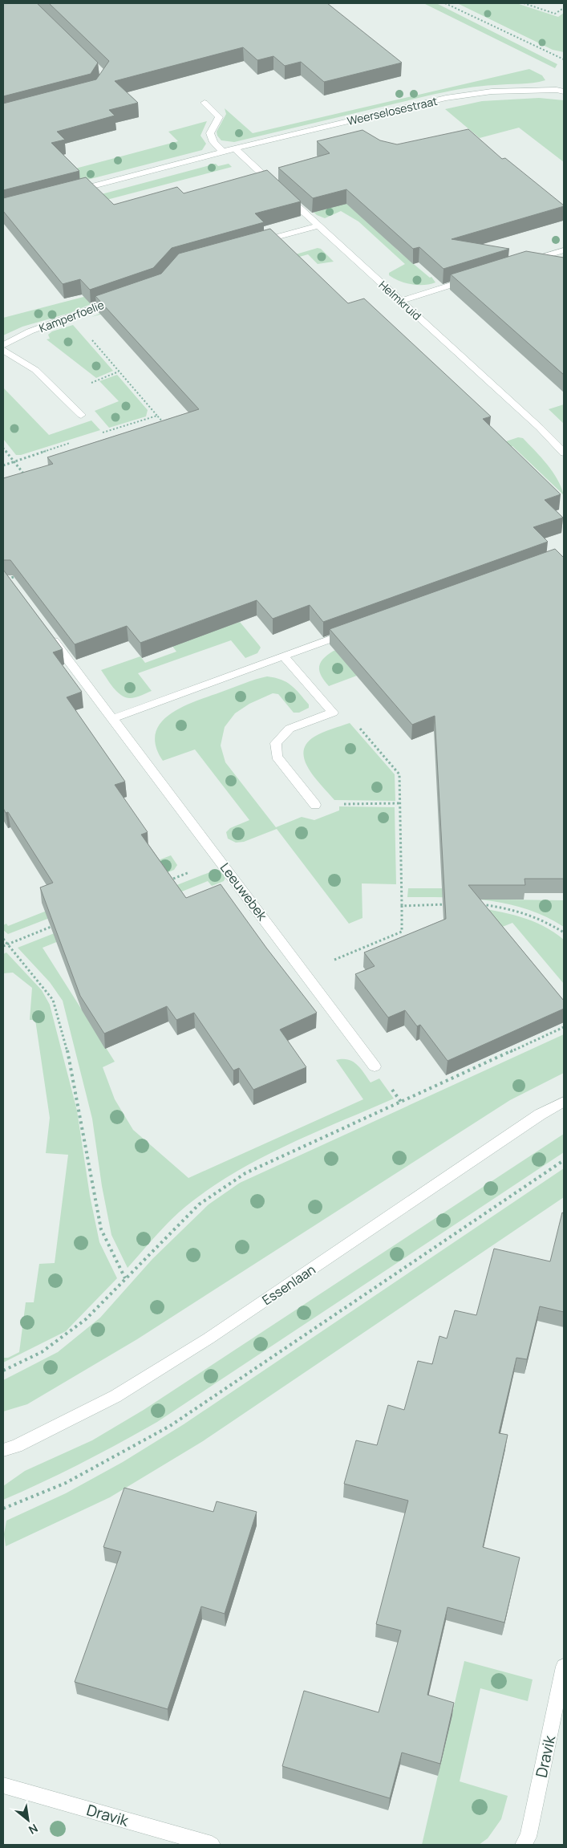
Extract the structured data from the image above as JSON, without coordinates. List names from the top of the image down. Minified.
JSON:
{"streets":{"street":["Weerselosestraat","Helmkruid","Kamperfoelie","Leeuwebek","Essenlaan","Dravik"]},"crossings":[["Weerselosestraat","Helmkruid"]],"north":"bottom right"}
